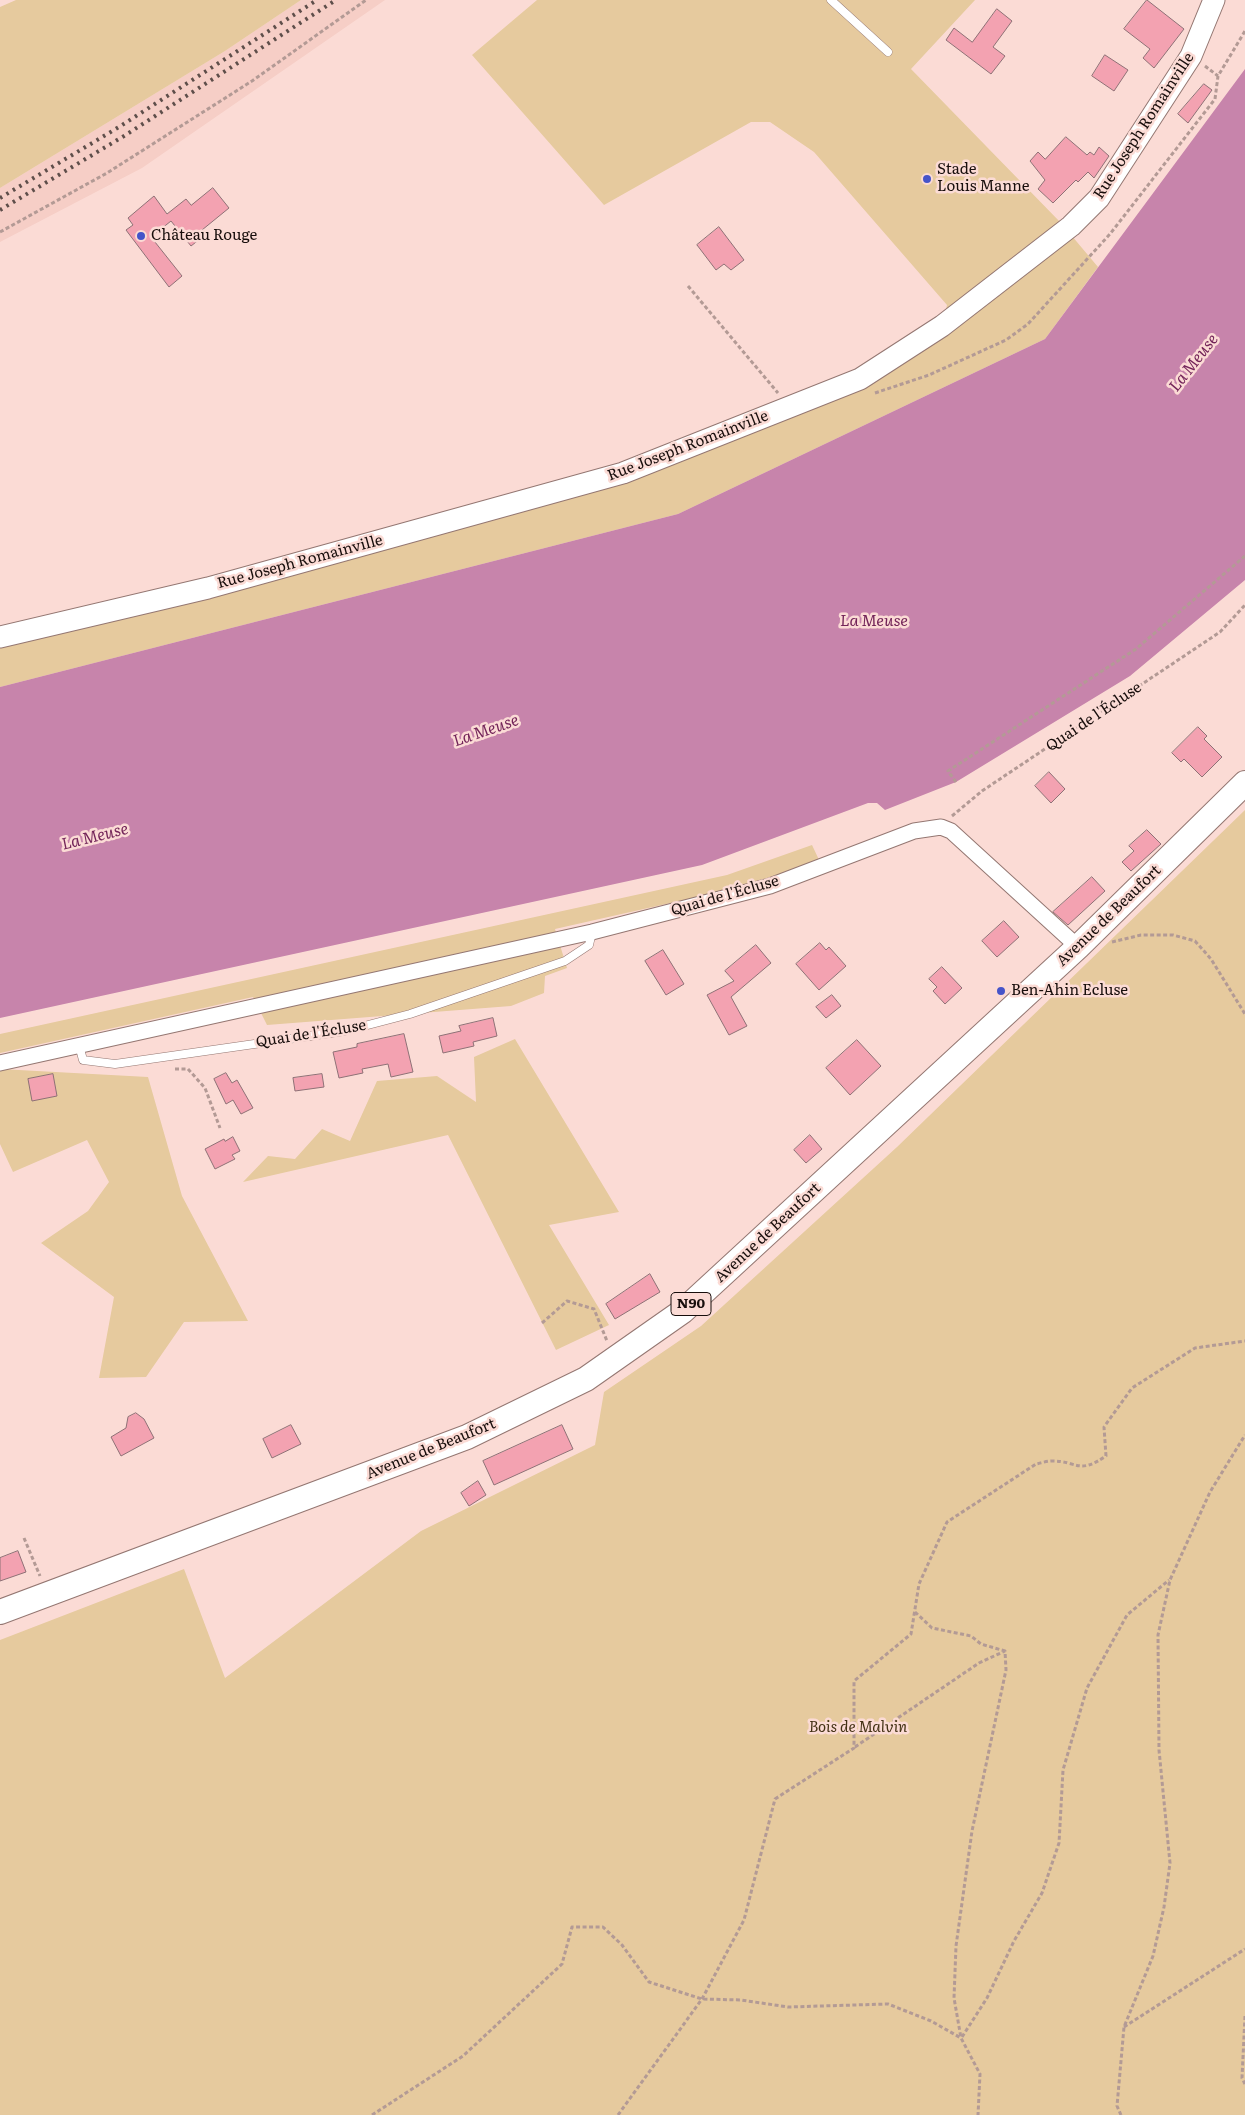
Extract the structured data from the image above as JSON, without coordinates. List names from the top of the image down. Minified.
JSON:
{"streets":{"main road":["Avenue de Beaufort","N90"],"street":["Rue Joseph Romainville","Quai de l'Écluse"]},"water":["La Meuse"],"parks":["Bois de Malvin"],"places":["Stade Louis Manne","Château Rouge","Ben-Ahin Ecluse"]}
